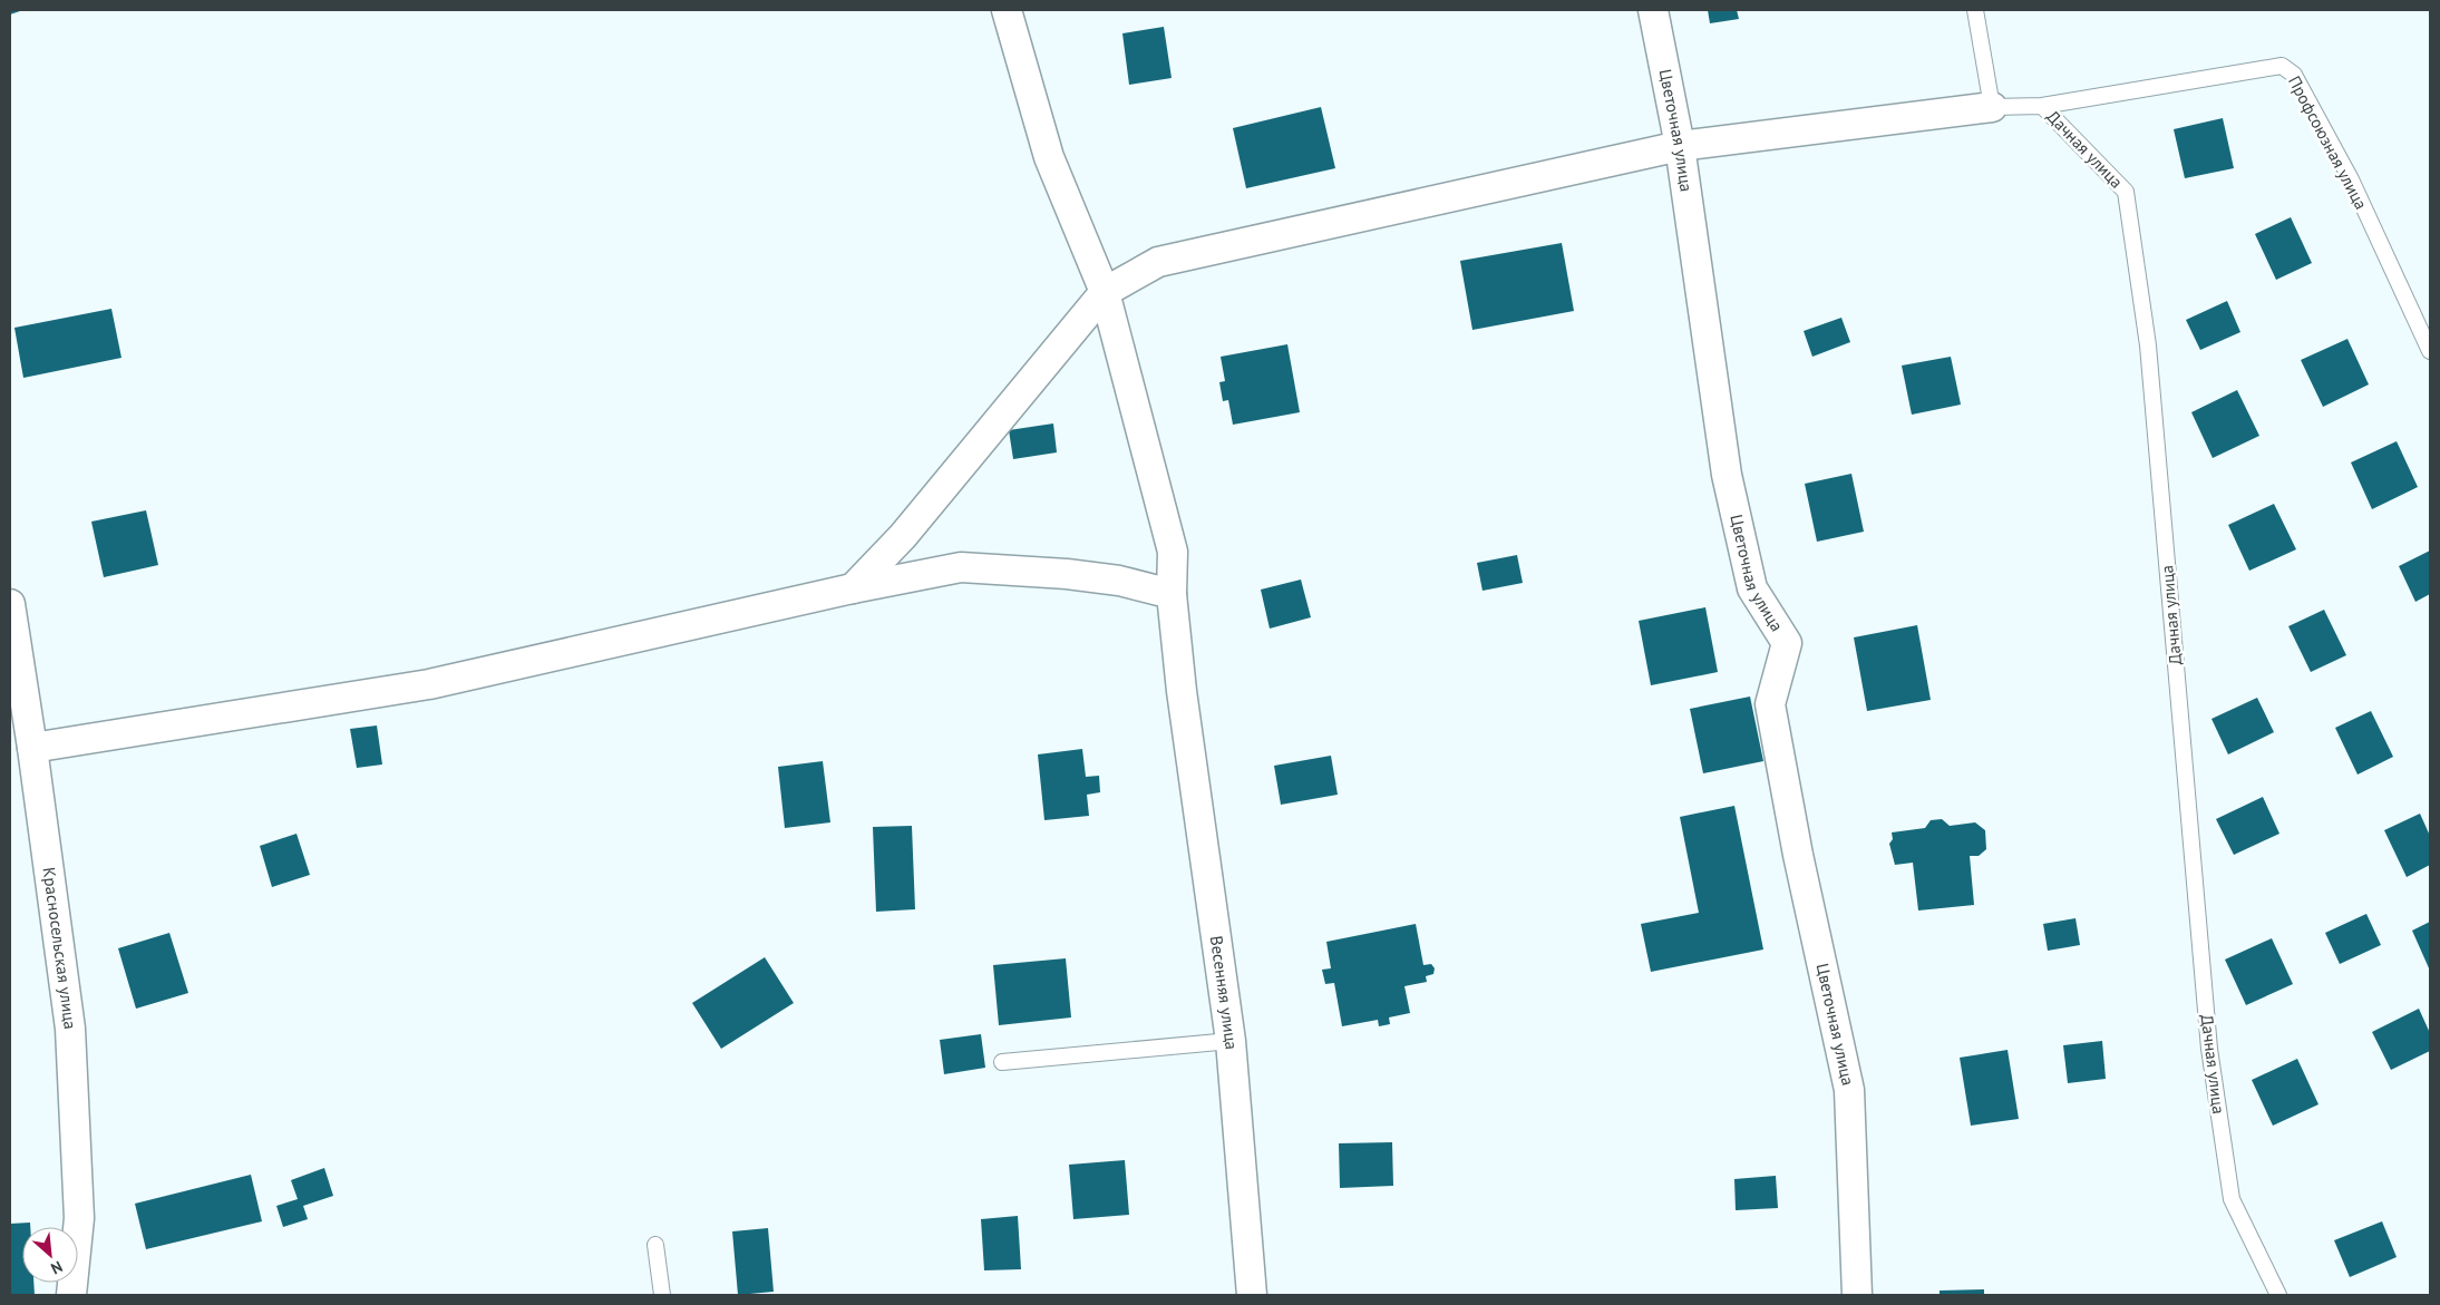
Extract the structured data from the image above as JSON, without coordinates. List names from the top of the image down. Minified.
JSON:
{"streets":{"street":["Цветочная улица","Красносельская улица","Весенняя улица"],"lane":["Профсоюзная улица","Дачная улица"]},"crossings":[["Профсоюзная улица","Дачная улица"]],"north":"bottom right"}
